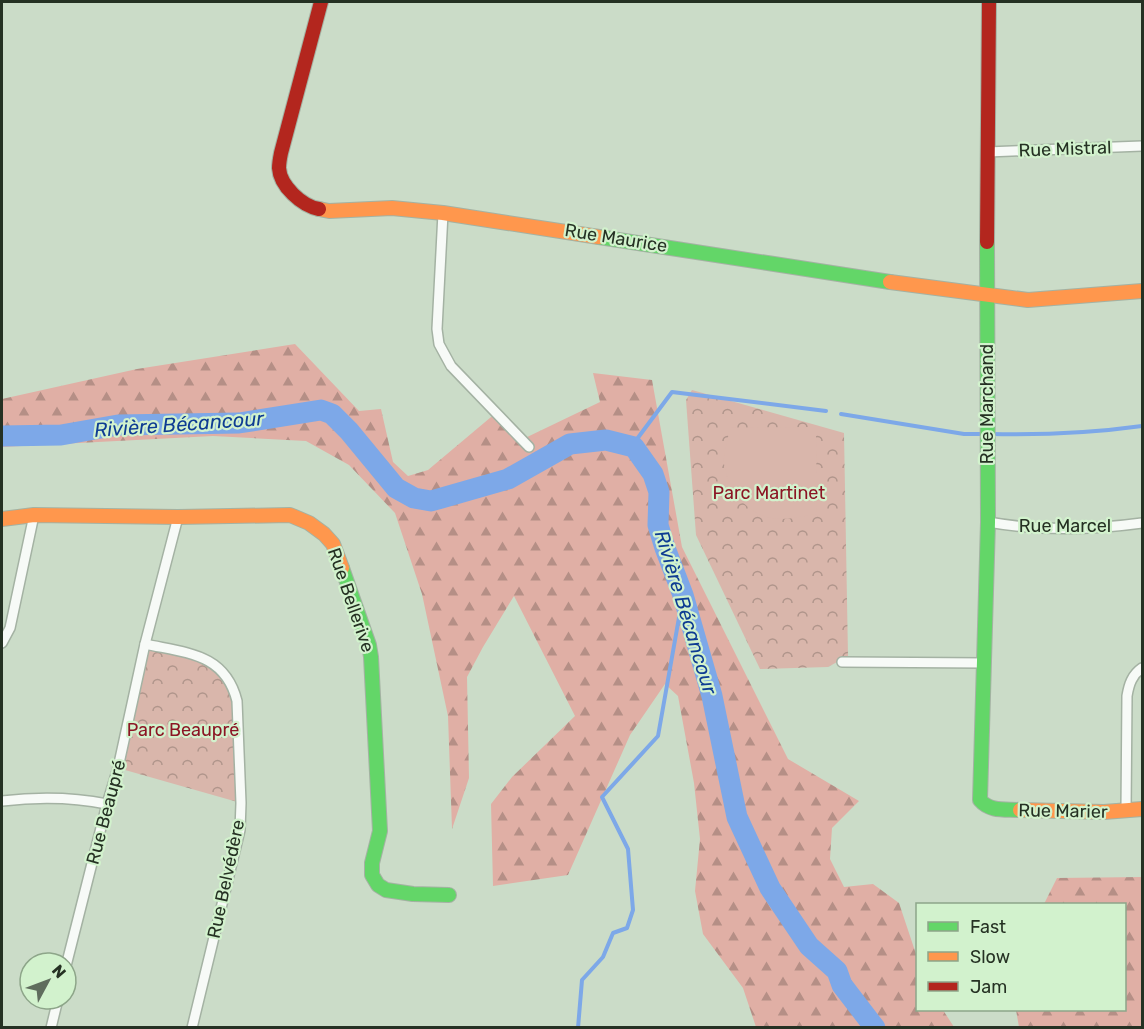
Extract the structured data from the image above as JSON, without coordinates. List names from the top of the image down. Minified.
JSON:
{"streets":{"street":["Rue Mistral","Rue Maurice","Rue Marchand","Rue Marcel","Rue Bellerive","Rue Marier","Rue Beaupré","Rue Belvédère"]},"crossings":[["Rue Mistral","Rue Marchand"],["Rue Maurice","Rue Marchand"],["Rue Marchand","Rue Marcel"],["Rue Marchand","Rue Marier"],["Rue Bellerive","Rue Beaupré"],["Rue Beaupré","Rue Belvédère"]],"water":["Rivière Bécancour"],"parks":["Parc Martinet","Parc Beaupré"],"legend":["Fast","Slow","Jam"],"north":"top right"}
